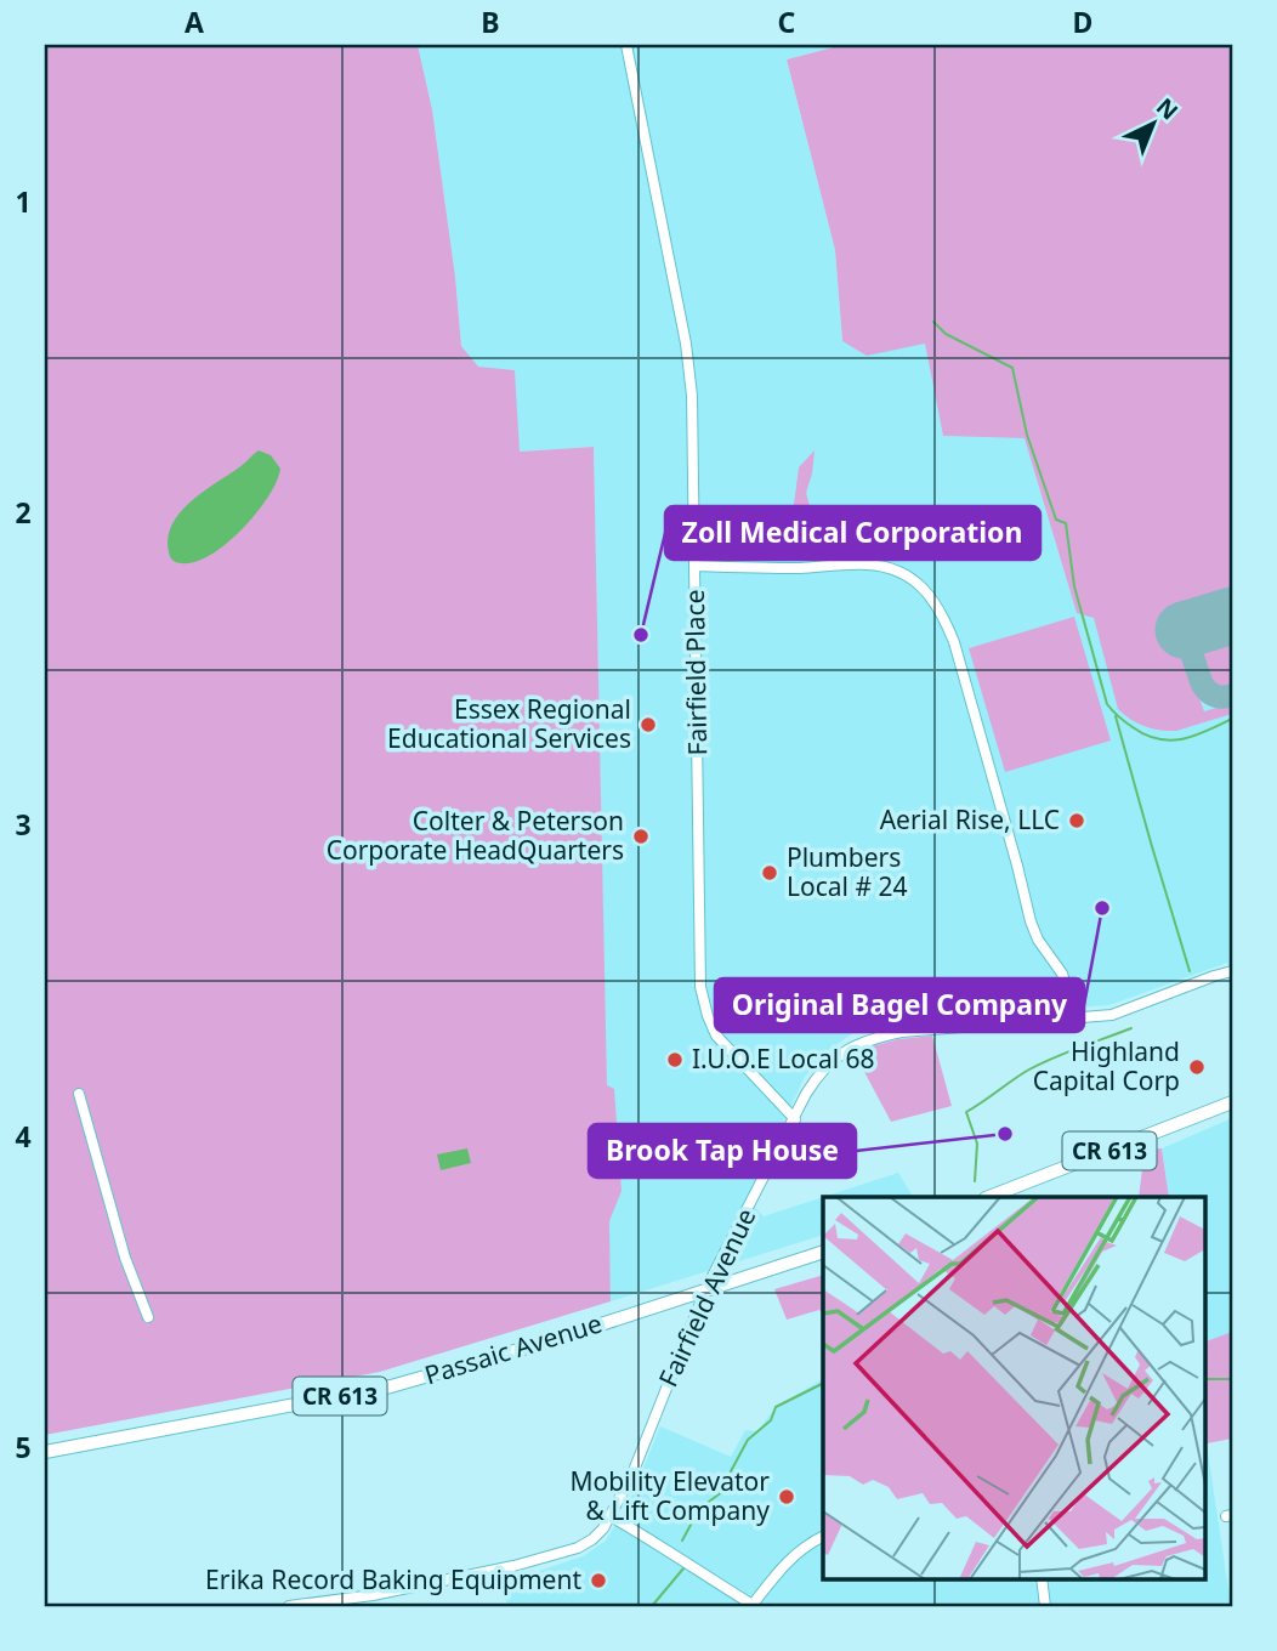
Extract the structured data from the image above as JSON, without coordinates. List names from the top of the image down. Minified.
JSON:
{"streets":{"main road":["CR 613","Passaic Avenue"],"street":["Fairfield Place","Fairfield Avenue"]},"crossings":[["Fairfield Place","Fairfield Avenue"],["Fairfield Avenue","Passaic Avenue"]],"places":["Zoll Medical Corporation","Essex Regional Educational Services","Aerial Rise, LLC","Colter & Peterson Corporate HeadQuarters","Plumbers Local # 24","Original Bagel Company","I.U.O.E Local 68","Highland Capital Corp","Brook Tap House","Mobility Elevator & Lift Company","Erika Record Baking Equipment"],"north":"top right","grid":{"columns":["A","B","C","D"],"rows":["1","2","3","4","5"]}}
